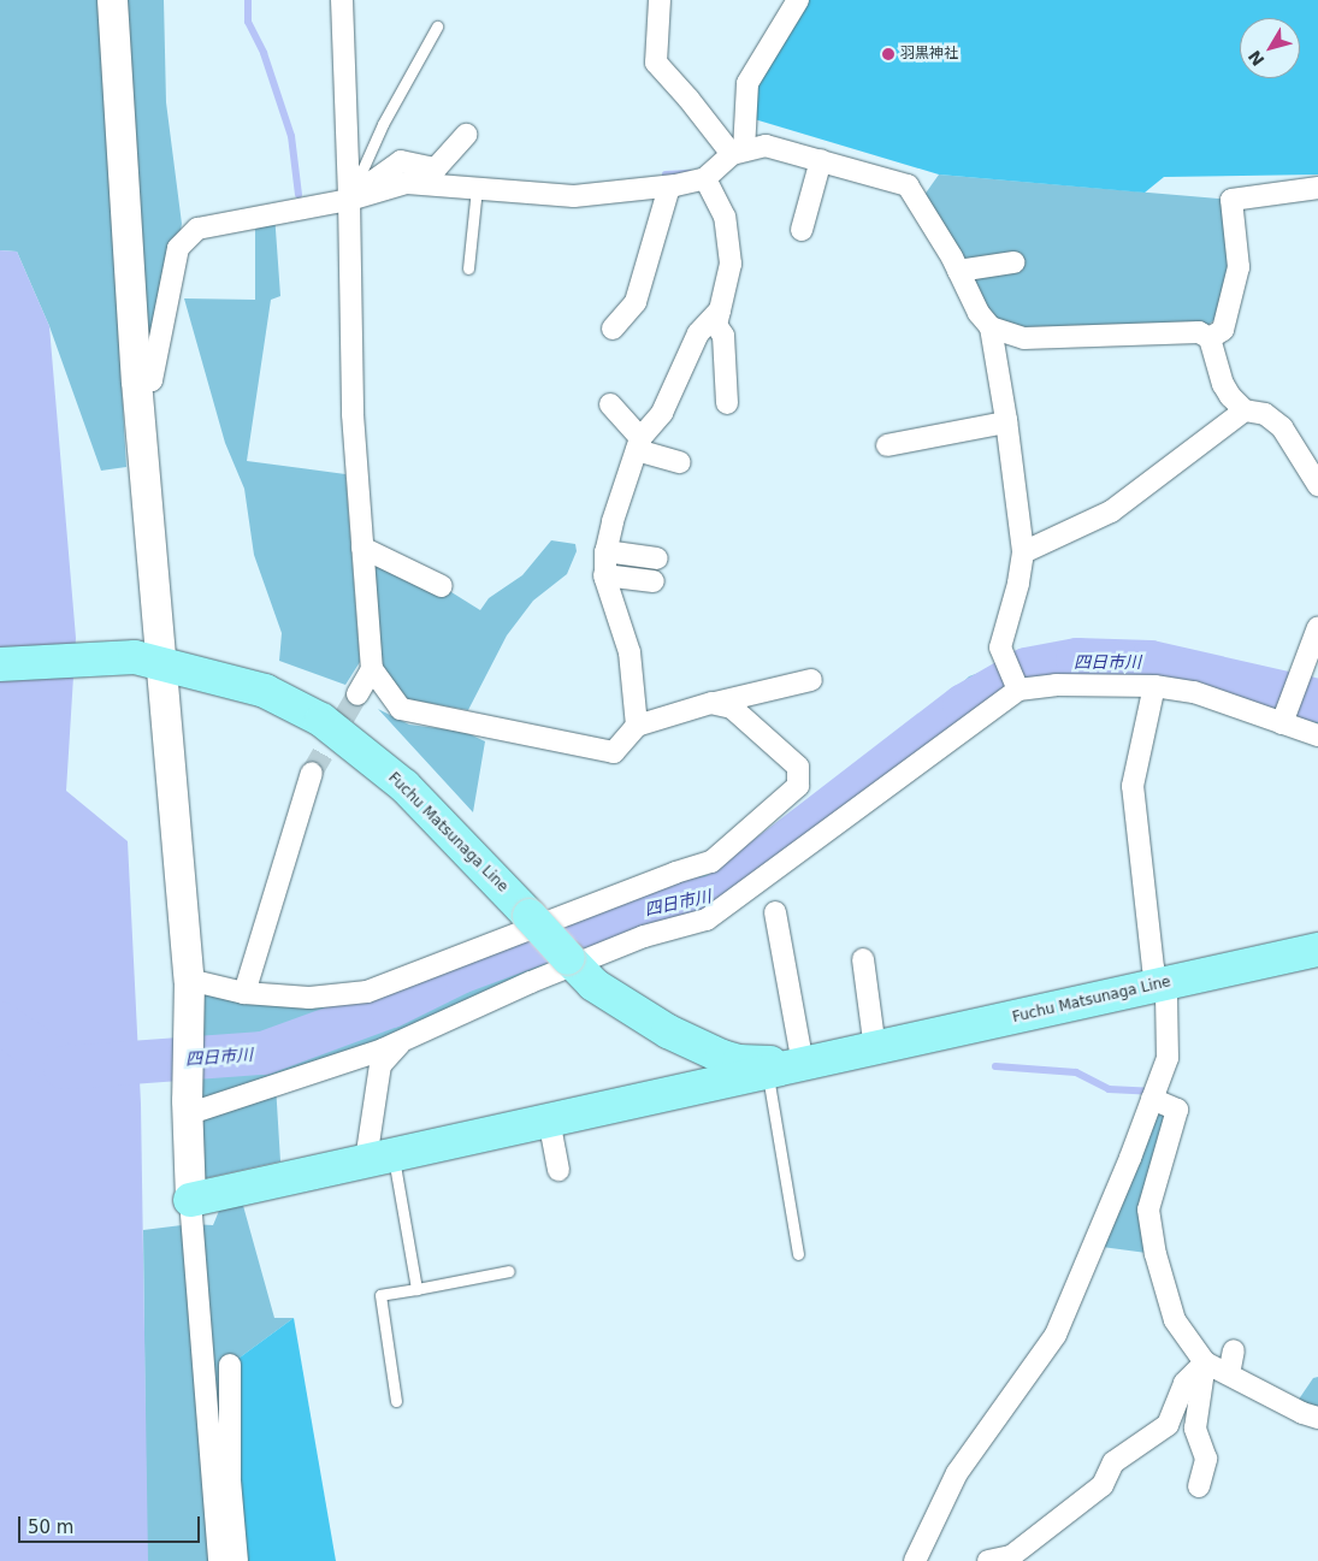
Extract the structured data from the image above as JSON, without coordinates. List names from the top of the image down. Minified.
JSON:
{"streets":{"main road":["Fuchu Matsunaga Line"]},"water":["四日市川"],"places":["羽黒神社"],"scale_bar":"50 m","north":"bottom left"}
